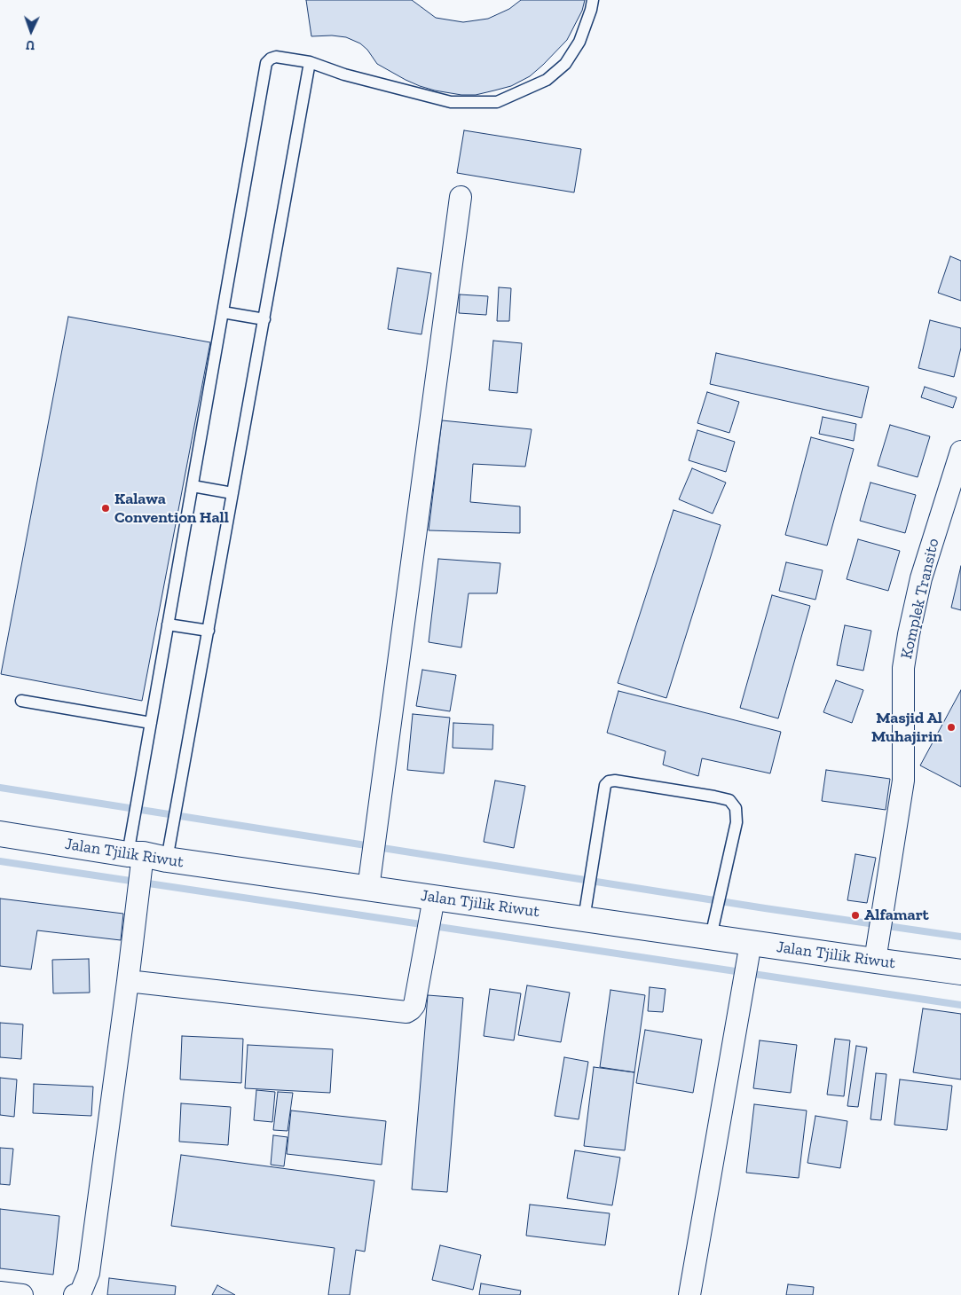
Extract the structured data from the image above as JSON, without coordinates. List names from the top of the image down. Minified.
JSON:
{"streets":{"highway":["Jalan Tjilik Riwut"],"street":["Komplek Transito"]},"crossings":[["Komplek Transito","Jalan Tjilik Riwut"]],"places":["Kalawa Convention Hall","Masjid Al Muhajirin","Alfamart"],"north":"bottom"}
